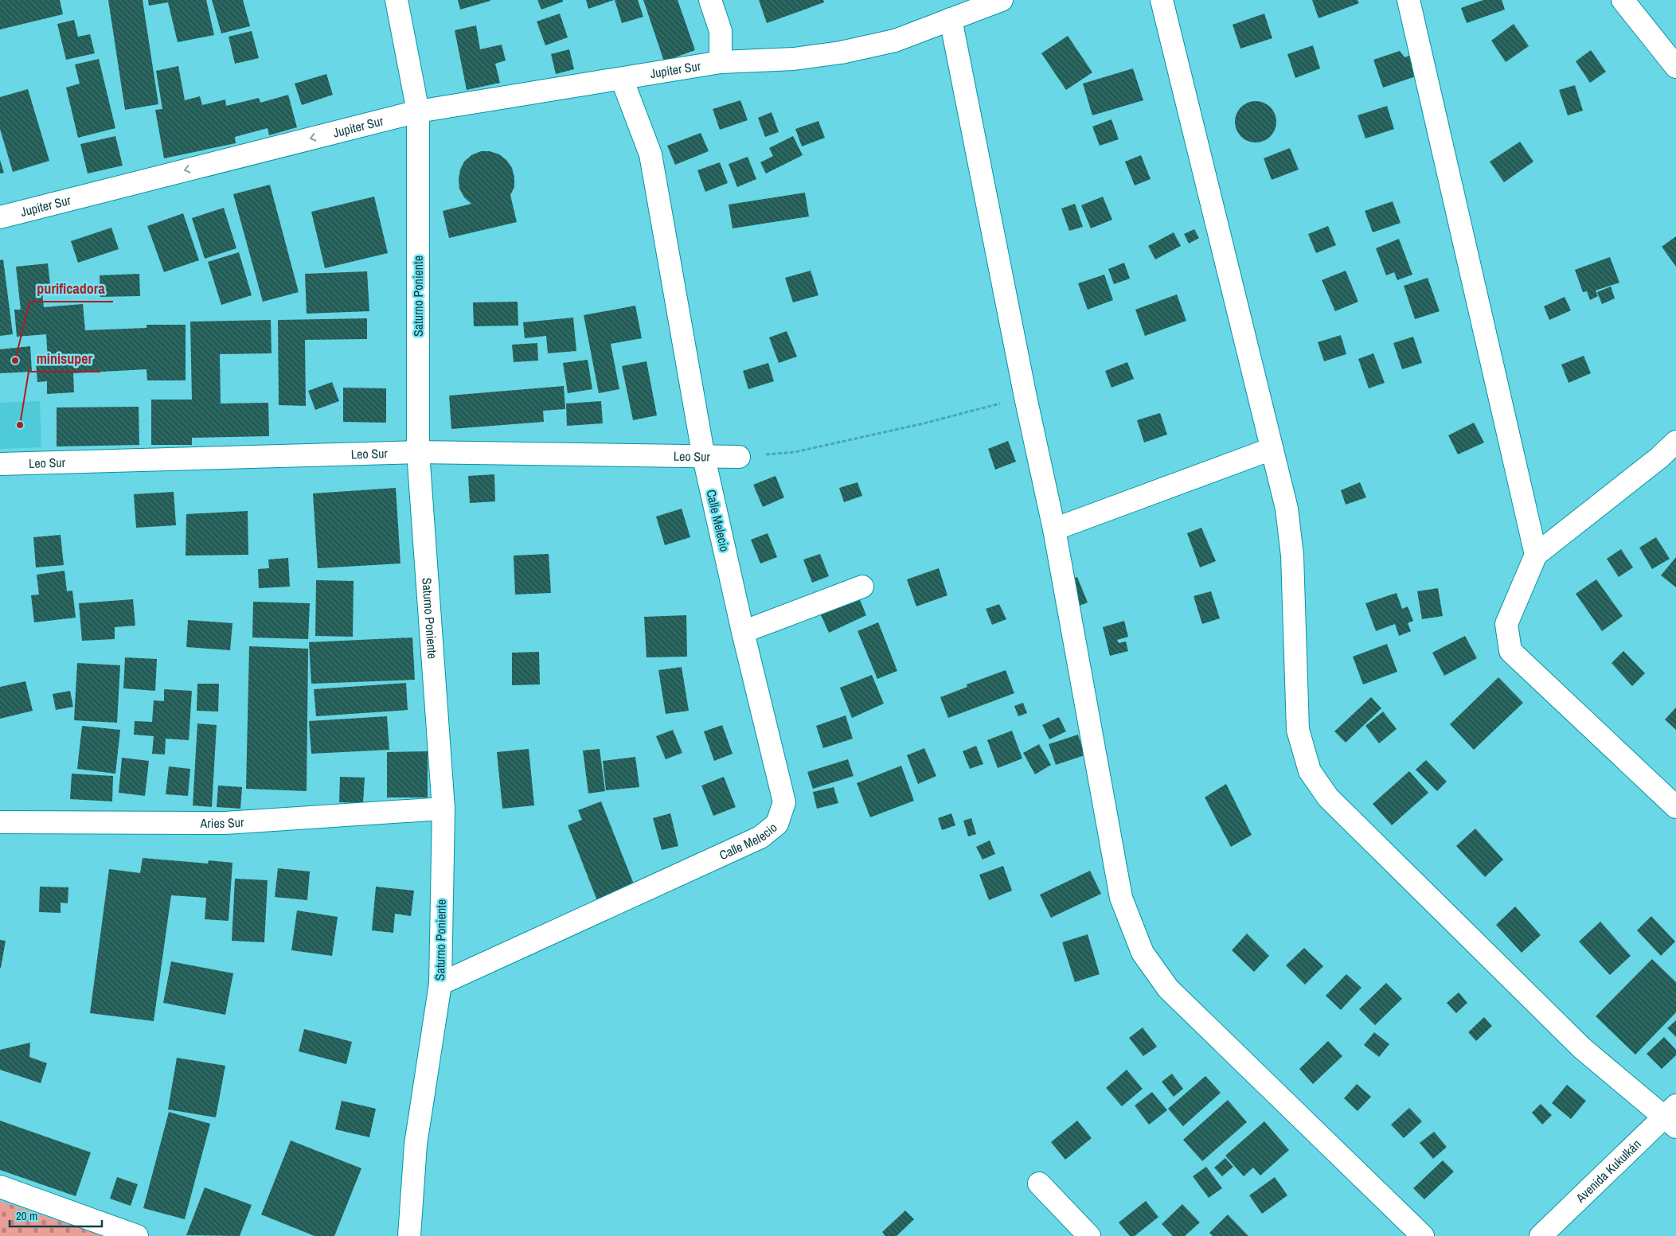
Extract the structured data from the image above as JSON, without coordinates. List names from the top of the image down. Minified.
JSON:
{"streets":{"street":["Jupiter Sur","Saturno Poniente","Leo Sur","Calle Melecio","Aries Sur","Avenida Kukulkán"]},"crossings":[["Jupiter Sur","Saturno Poniente"],["Jupiter Sur","Calle Melecio"],["Saturno Poniente","Leo Sur"],["Saturno Poniente","Calle Melecio"],["Saturno Poniente","Aries Sur"],["Leo Sur","Calle Melecio"]],"one_way":["Jupiter Sur"],"places":["purificadora","minisuper"],"scale_bar":"20 m"}
